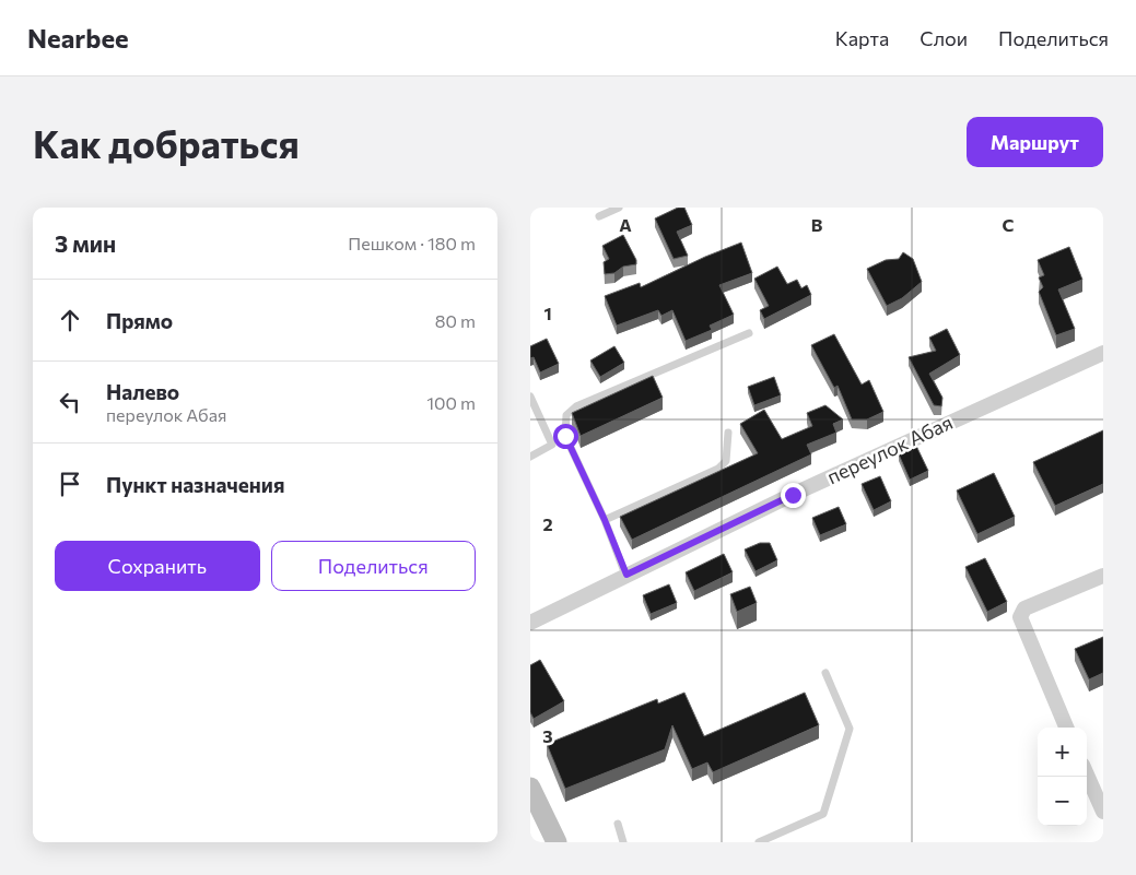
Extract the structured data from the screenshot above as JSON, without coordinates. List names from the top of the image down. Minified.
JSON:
{"streets":{"street":["переулок Абая"]},"page":{"header":"Nearbee","nav":["Карта","Слои","Поделиться"],"buttons":["Маршрут",["Сохранить","Поделиться"]],"title":"Как добраться","heading":["3 мин","Пешком · 180 m"],"list":[["Прямо","80 m"],["Налево","переулок Абая","100 m"],"Пункт назначения"],"map_buttons":["+","−"]},"grid":{"columns":["A","B","C"],"rows":["1","2","3"]}}
